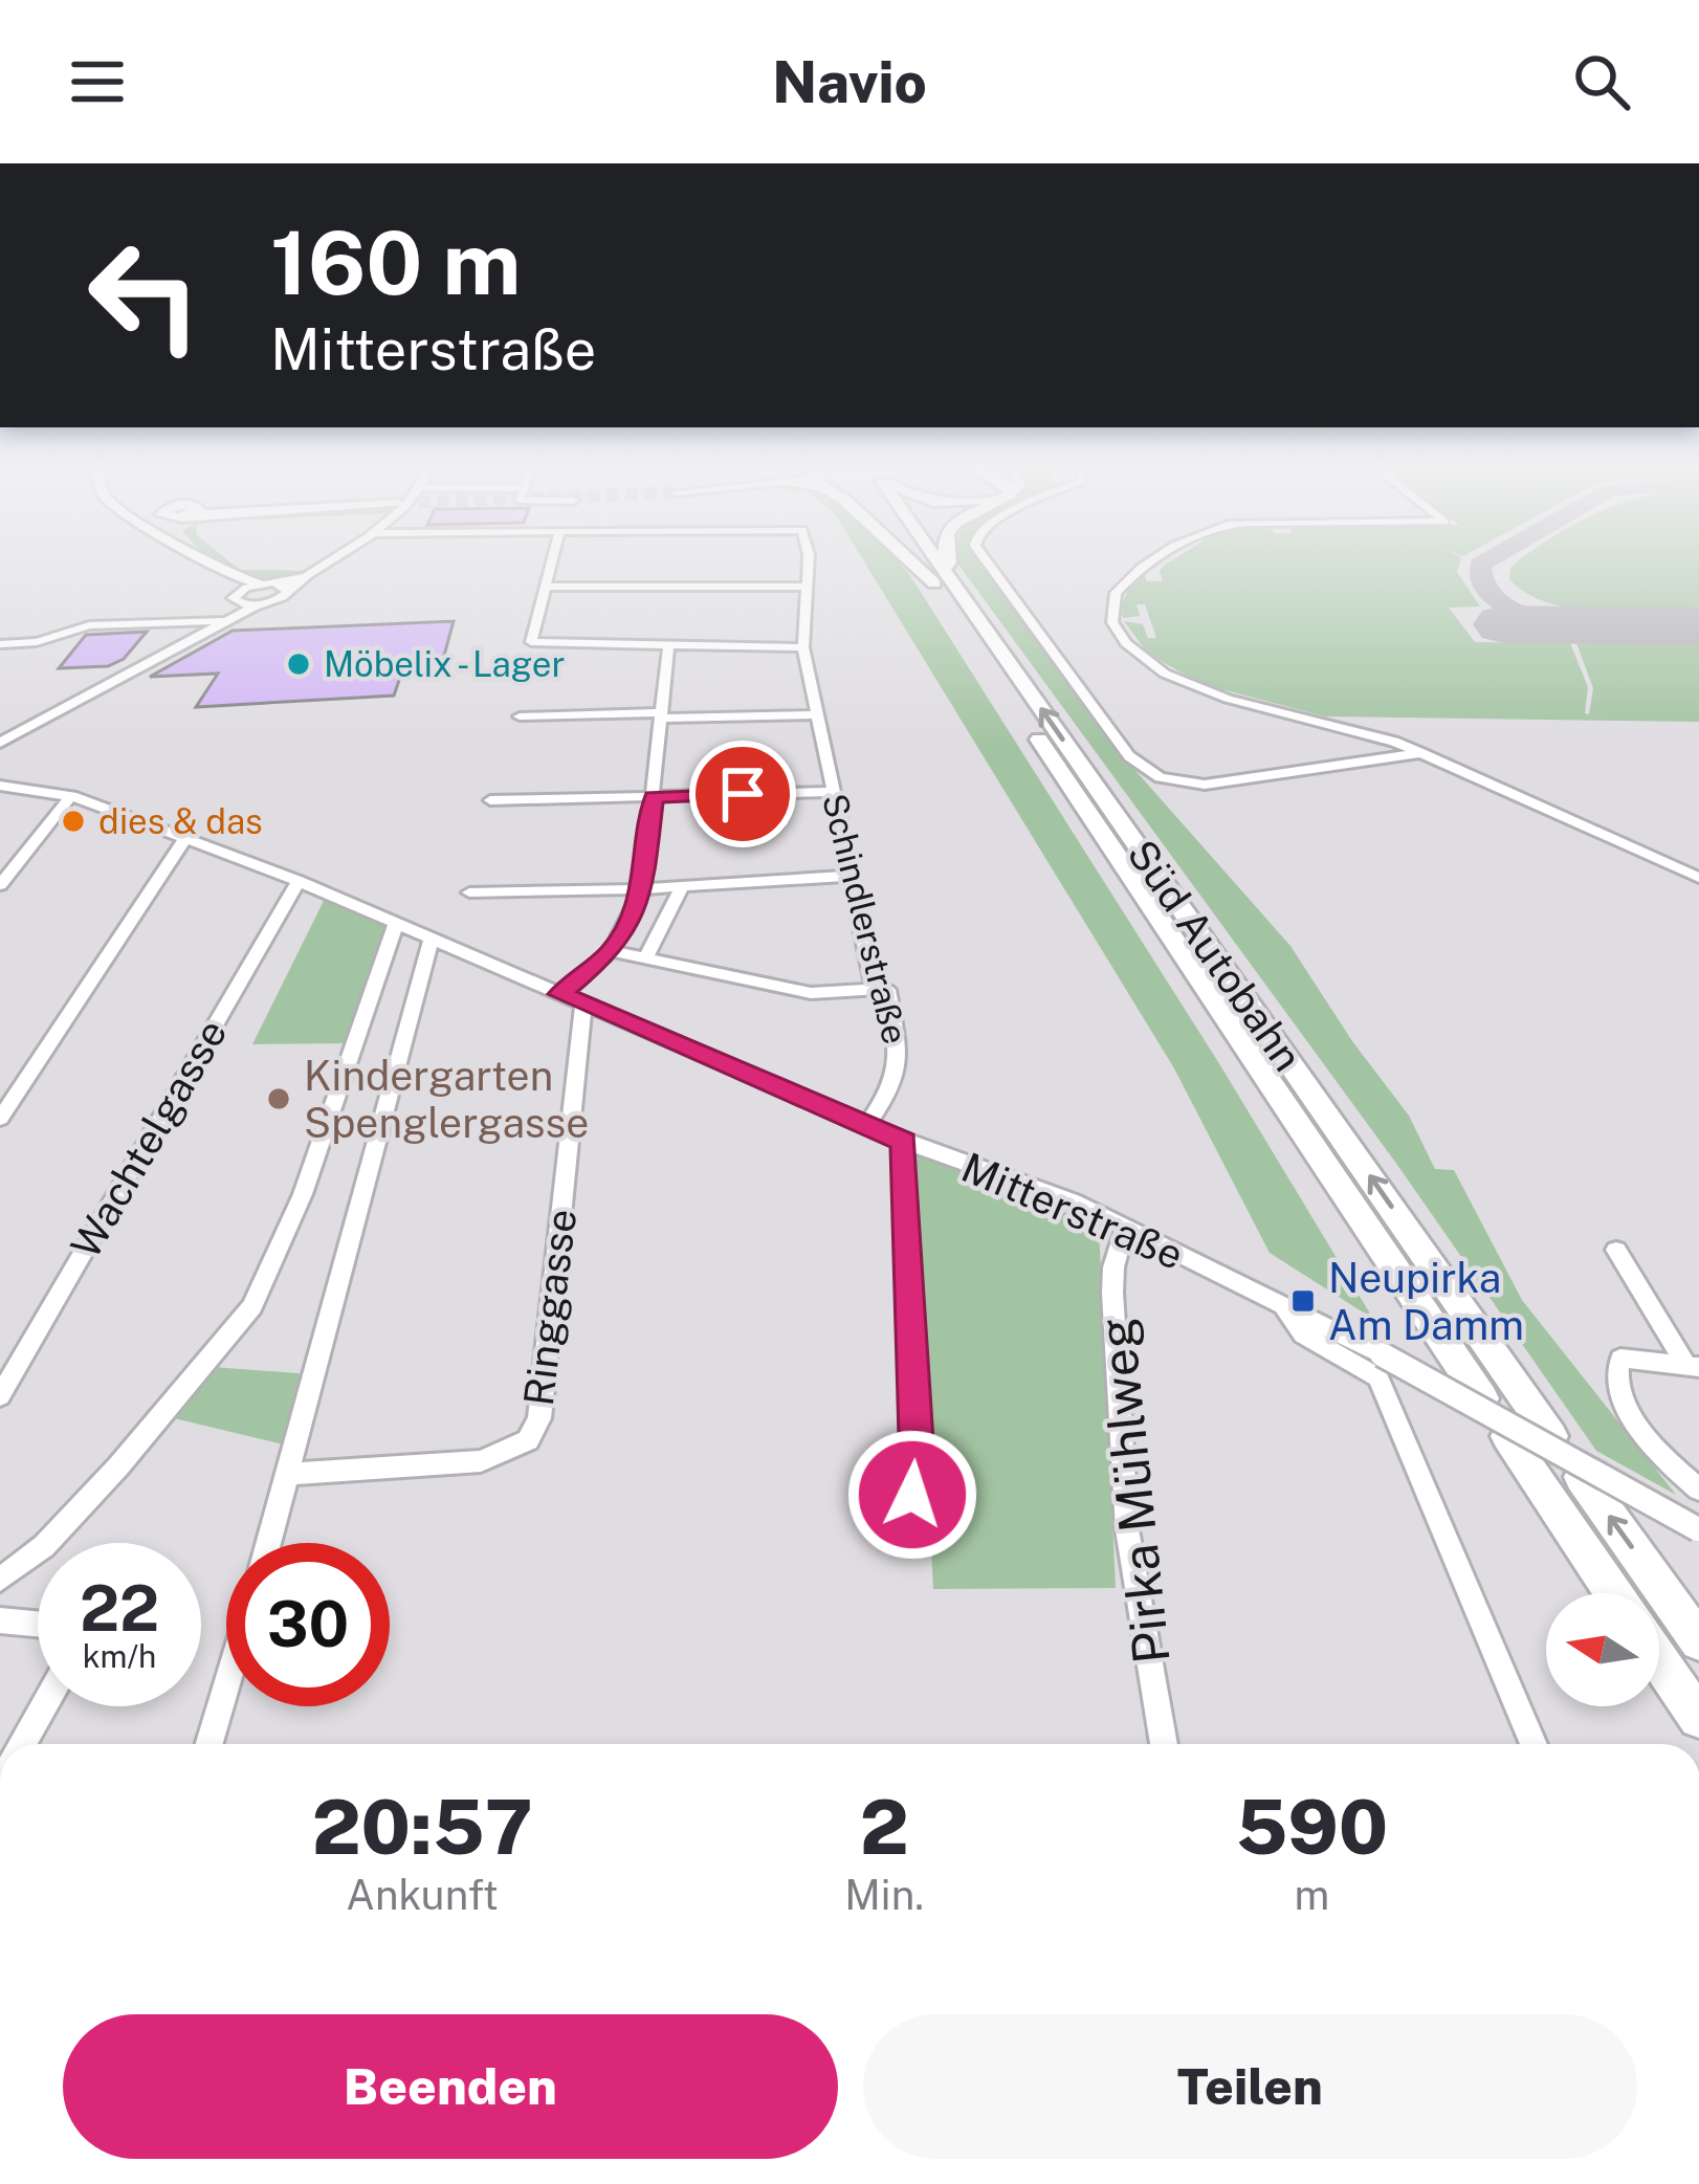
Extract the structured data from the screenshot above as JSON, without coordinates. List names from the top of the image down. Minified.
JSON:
{"streets":{"highway":["Süd Autobahn"],"street":["Schindlerstraße","Wachtelgasse","Mitterstraße","Ringgasse","Pirka Mühlweg"]},"crossings":[["Schindlerstraße","Mitterstraße"],["Wachtelgasse","Mitterstraße"],["Mitterstraße","Ringgasse"],["Mitterstraße","Pirka Mühlweg"]],"places":{"other":["Möbelix - Lager","dies & das","Kindergarten Spenglergasse"],"transit":["Neupirka Am Damm"]},"north":"left","page":{"header":"Navio","turn":["160 m","Mitterstraße"],"speed":"22 km/h","limit":"30","eta":["20:57","Ankunft","2","Min.","590","m"],"buttons":["Beenden","Teilen"]}}
